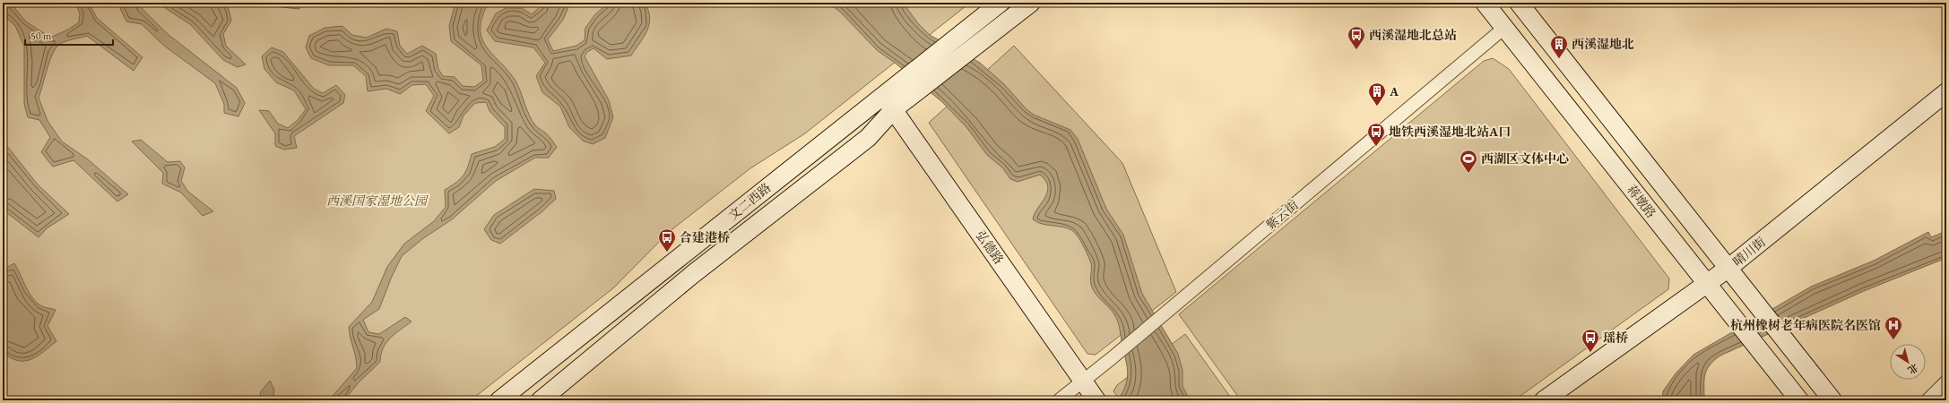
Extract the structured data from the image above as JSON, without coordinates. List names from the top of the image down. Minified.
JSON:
{"streets":{"main road":["文二西路","蒋墩路","弘德路","晴川街"],"street":["紫云街"]},"crossings":[["文二西路","弘德路"],["蒋墩路","紫云街"],["蒋墩路","晴川街"],["紫云街","弘德路"]],"parks":["西溪国家湿地公园"],"places":{"bus stop":["西溪湿地北总站","地铁西溪湿地北站A口","合建港桥","瑶桥"],"building":["西溪湿地北","A"],"sports":["西湖区文体中心"],"hospital":["杭州橡树老年病医院名医馆"]},"scale_bar":"50 m","north":"bottom right"}
